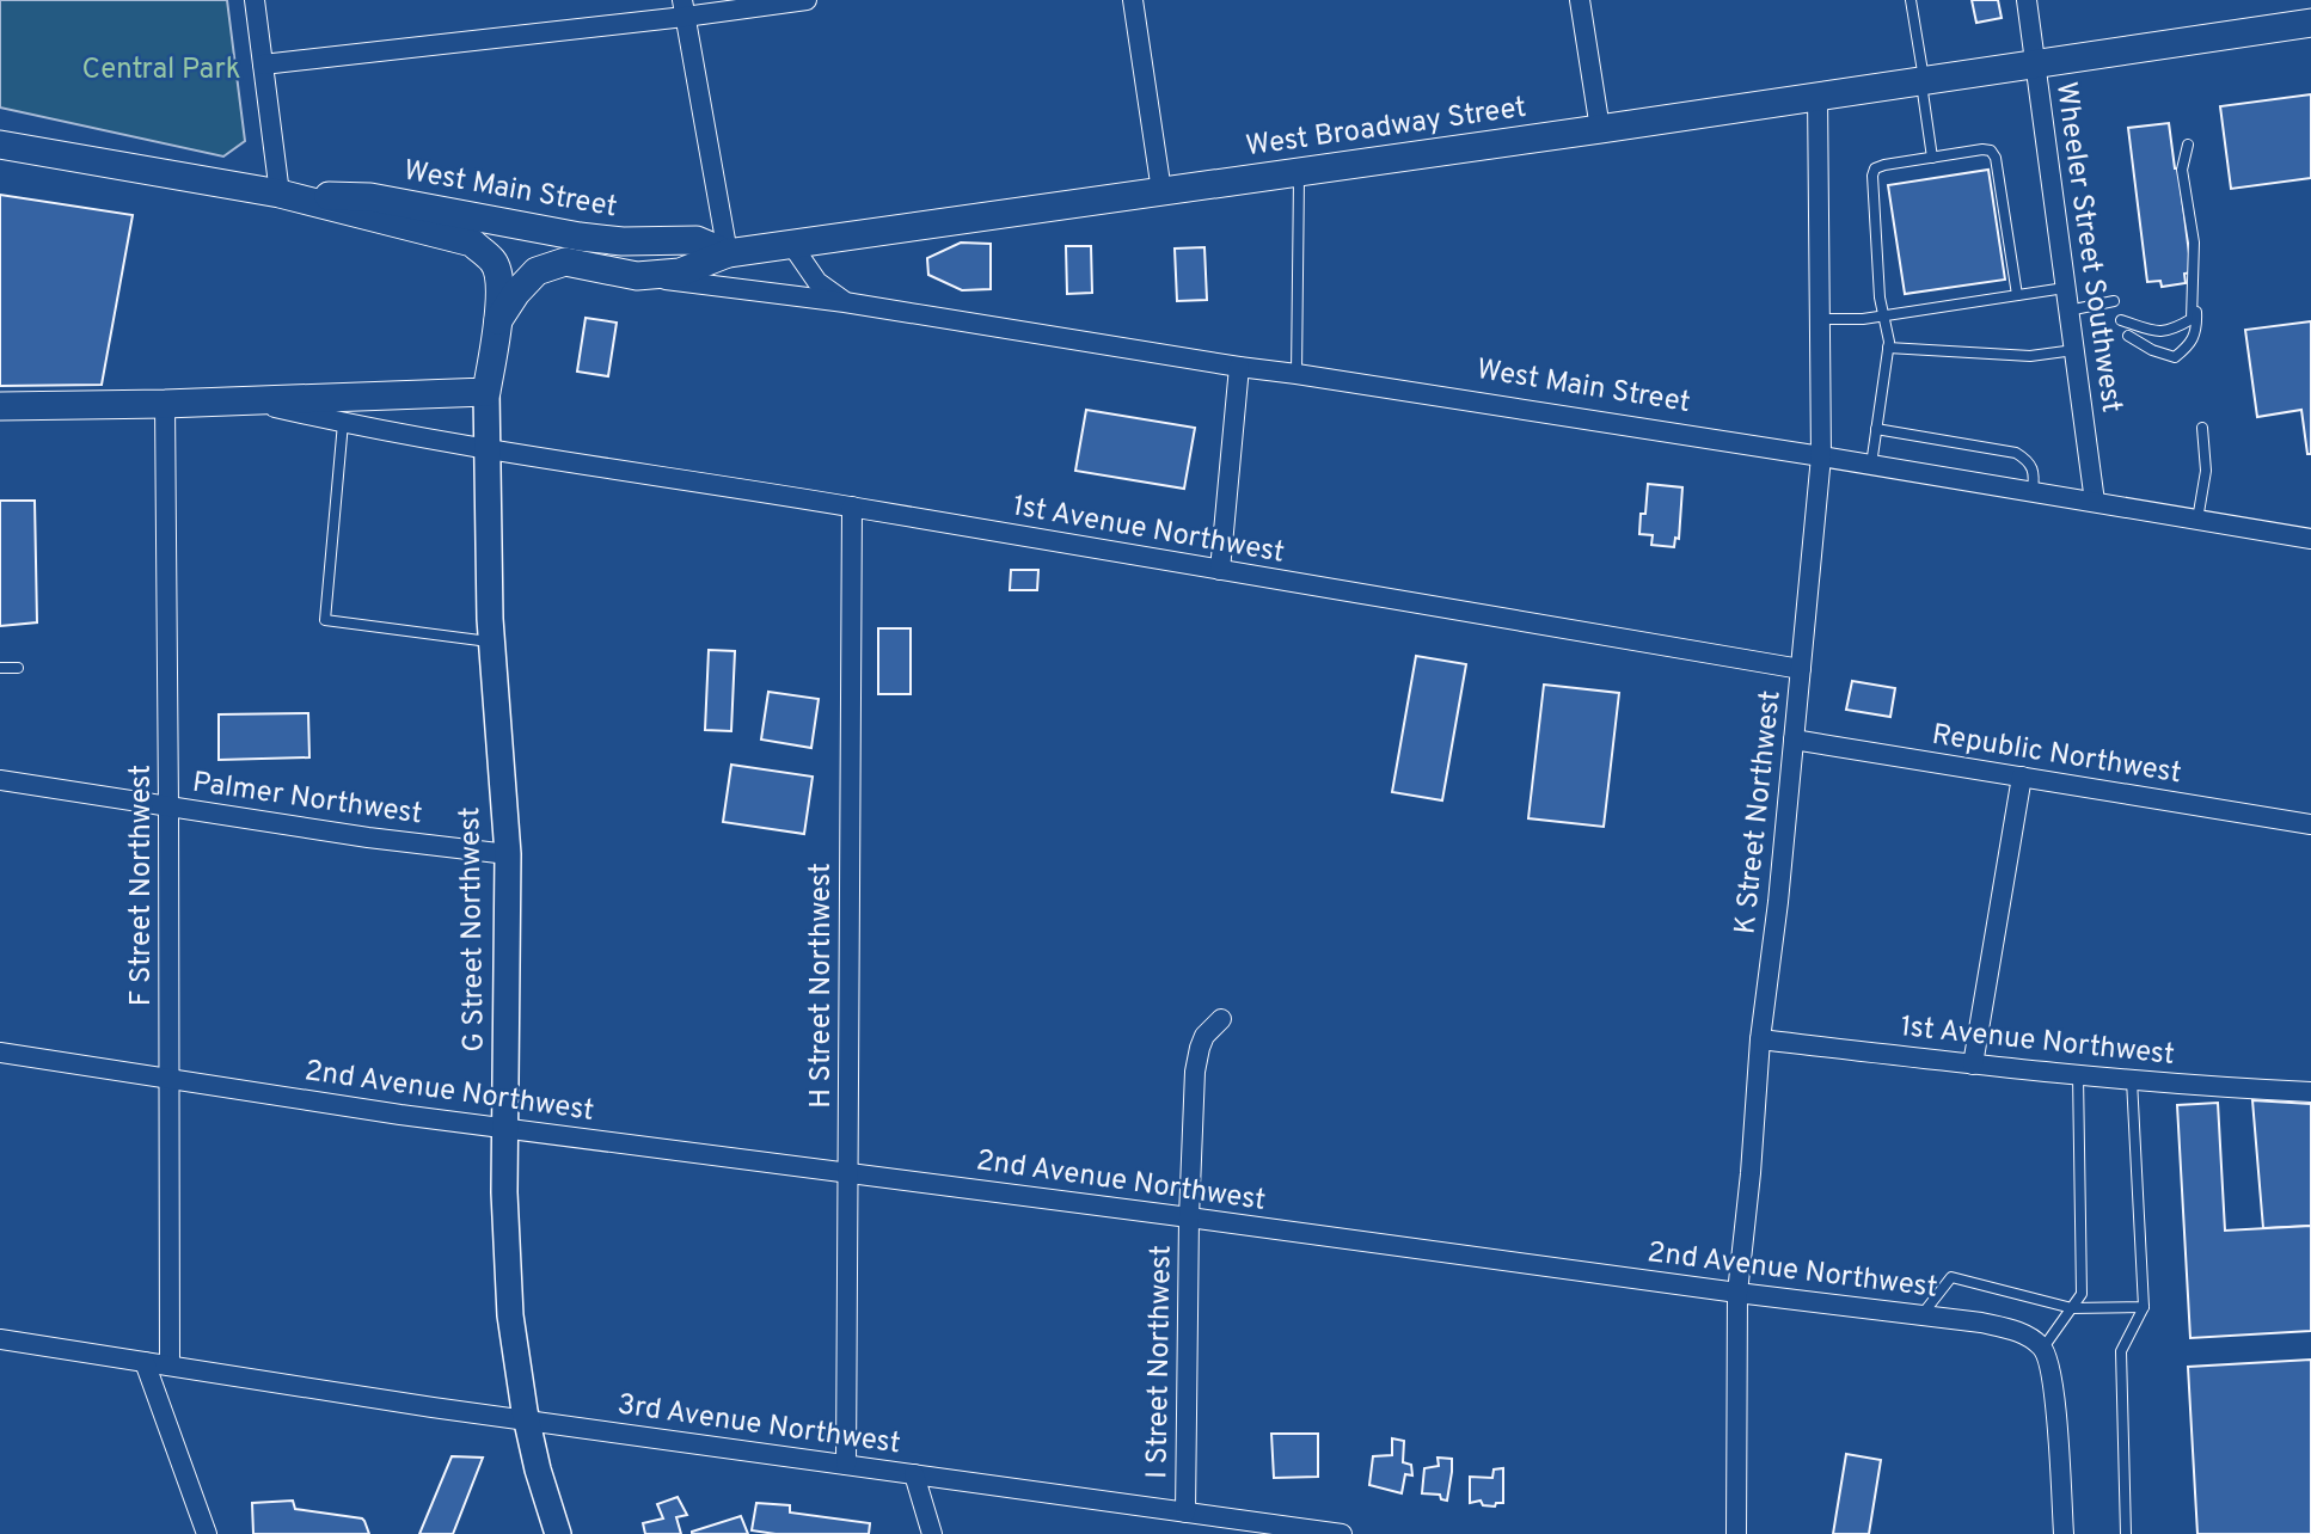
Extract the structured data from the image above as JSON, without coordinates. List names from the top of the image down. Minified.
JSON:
{"streets":{"main road":["West Broadway Street","West Main Street","G Street Northwest"],"street":["Wheeler Street Southwest","1st Avenue Northwest","Republic Northwest","Palmer Northwest","K Street Northwest","F Street Northwest","H Street Northwest","2nd Avenue Northwest","I Street Northwest","3rd Avenue Northwest"]},"crossings":[["West Broadway Street","West Main Street"],["West Broadway Street","Wheeler Street Southwest"],["West Broadway Street","K Street Northwest"],["West Broadway Street","G Street Northwest"],["West Main Street","Wheeler Street Southwest"],["West Main Street","K Street Northwest"],["West Main Street","G Street Northwest"],["1st Avenue Northwest","K Street Northwest"],["1st Avenue Northwest","G Street Northwest"],["1st Avenue Northwest","H Street Northwest"],["Republic Northwest","K Street Northwest"],["Palmer Northwest","F Street Northwest"],["Palmer Northwest","G Street Northwest"],["K Street Northwest","2nd Avenue Northwest"],["F Street Northwest","2nd Avenue Northwest"],["F Street Northwest","3rd Avenue Northwest"],["G Street Northwest","2nd Avenue Northwest"],["G Street Northwest","3rd Avenue Northwest"],["H Street Northwest","2nd Avenue Northwest"],["H Street Northwest","3rd Avenue Northwest"],["2nd Avenue Northwest","I Street Northwest"],["I Street Northwest","3rd Avenue Northwest"]],"parks":["Central Park"]}
